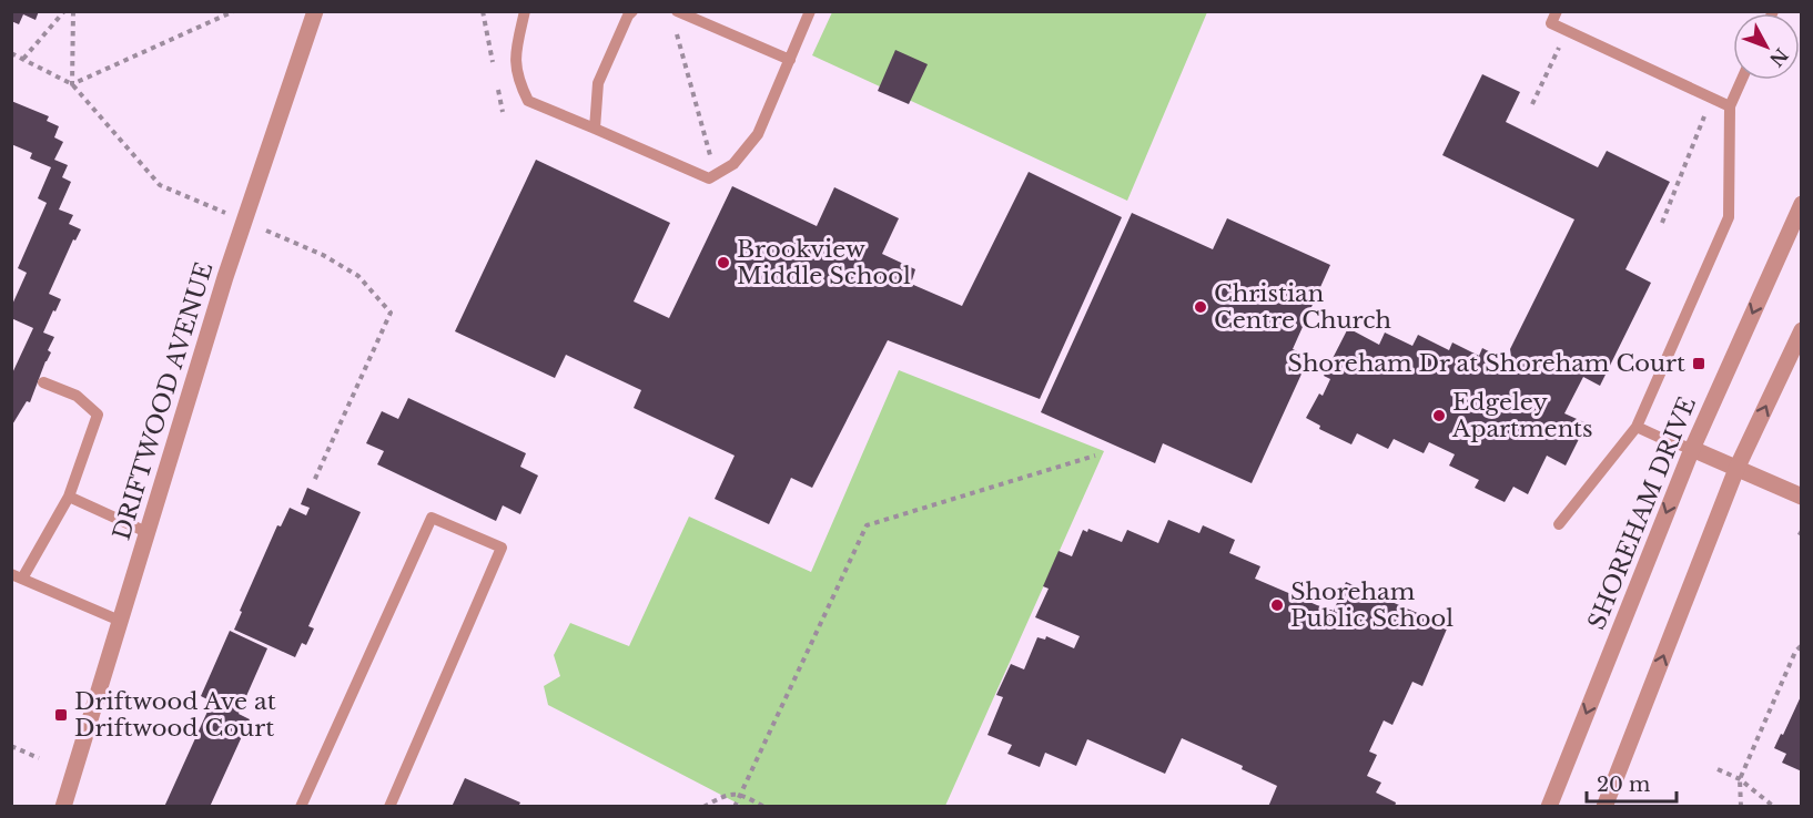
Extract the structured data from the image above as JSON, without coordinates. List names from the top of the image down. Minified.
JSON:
{"streets":{"street":["DRIFTWOOD AVENUE","SHOREHAM DRIVE"]},"places":{"other":["Brookview Middle School","Christian Centre Church","Edgeley Apartments","Shoreham Public School"],"transit":["Shoreham Dr at Shoreham Court","Driftwood Ave at Driftwood Court"]},"scale_bar":"20 m","north":"bottom right"}
